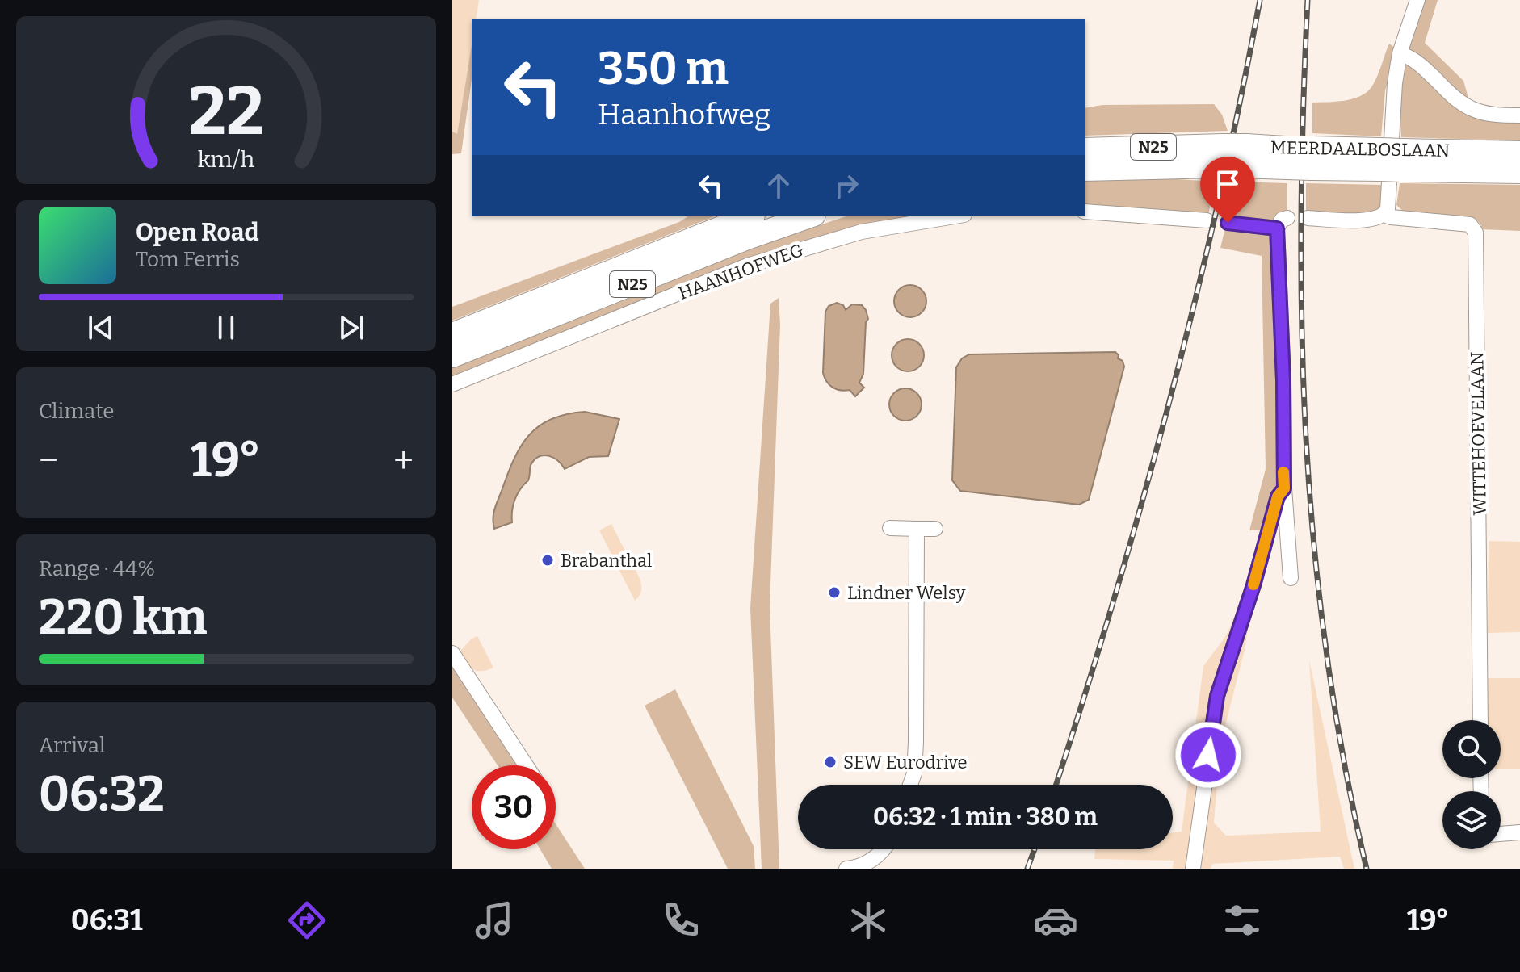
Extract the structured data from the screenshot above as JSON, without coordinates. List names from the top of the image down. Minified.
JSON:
{"streets":{"highway":["N25","MEERDAALBOSLAAN"],"street":["HAANHOFWEG","WITTEHOEVELAAN"]},"places":["Brabanthal","Lindner Welsy","SEW Eurodrive"],"page":{"turn":["350 m","Haanhofweg"],"song":["Open Road","Tom Ferris"],"tile":["Climate",["Range · 44%","220 km"],["Arrival","06:32"]],"heat":["−","19°","+"],"limit":"30","trip":"06:32 · 1 min · 380 m","tabs":["06:31","19°"],"gauge":["22","km/h"]}}
